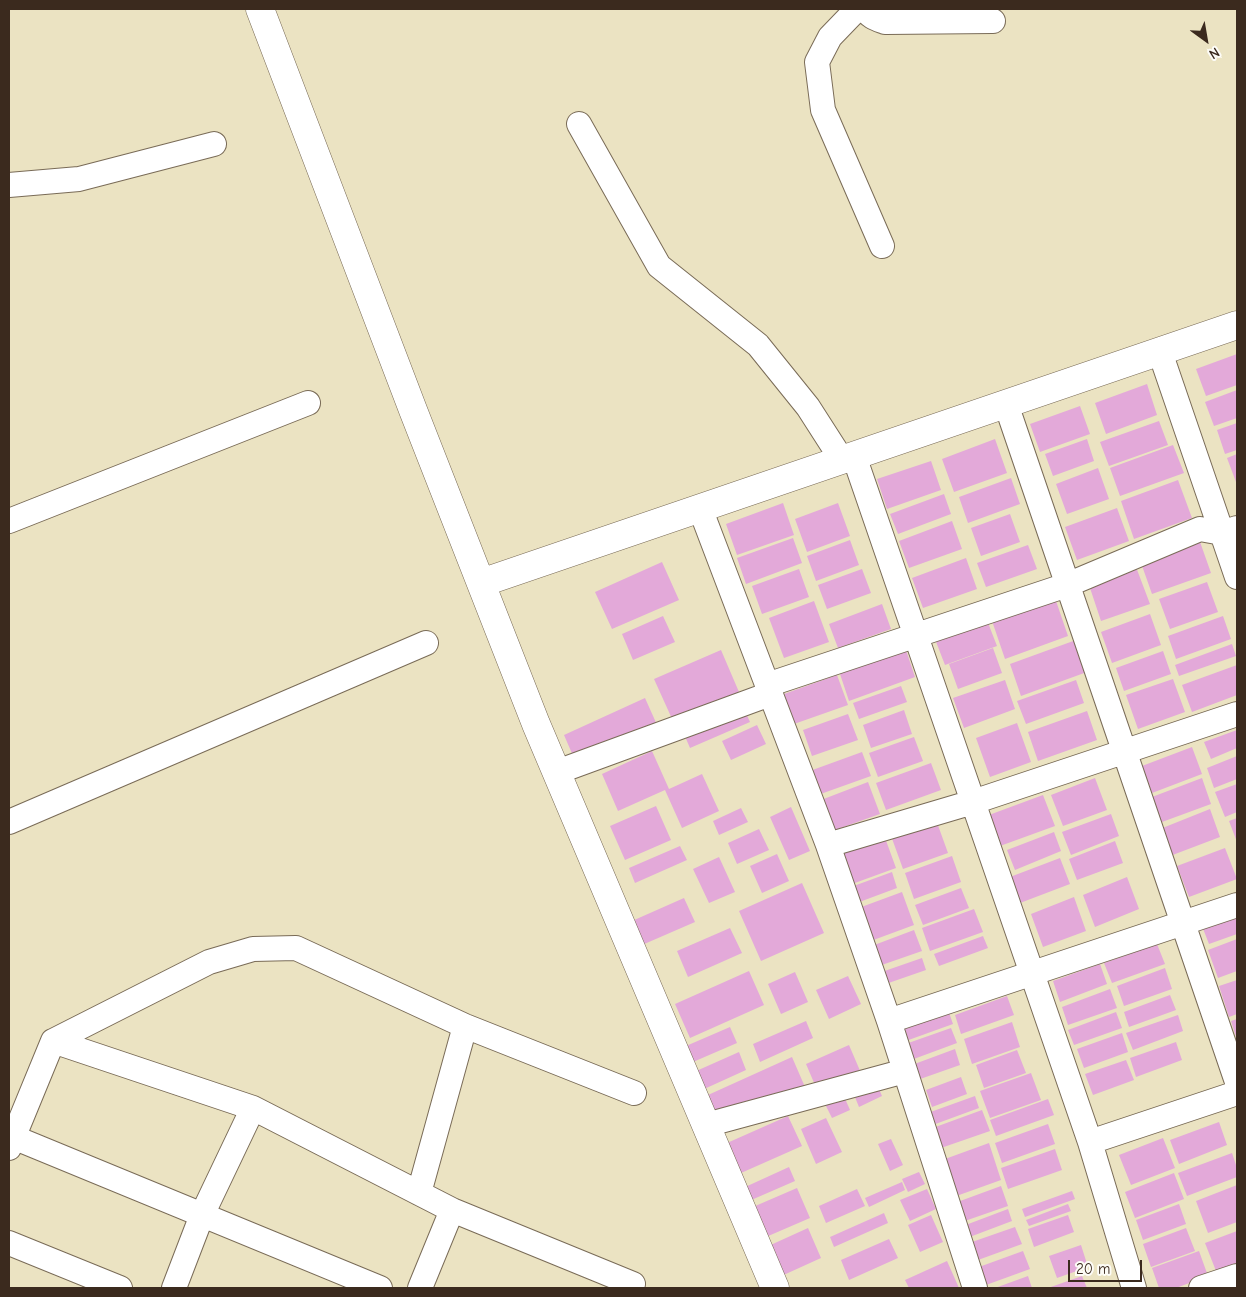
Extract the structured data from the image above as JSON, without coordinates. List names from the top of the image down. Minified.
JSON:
{"scale_bar":"20 m","north":"bottom right"}
